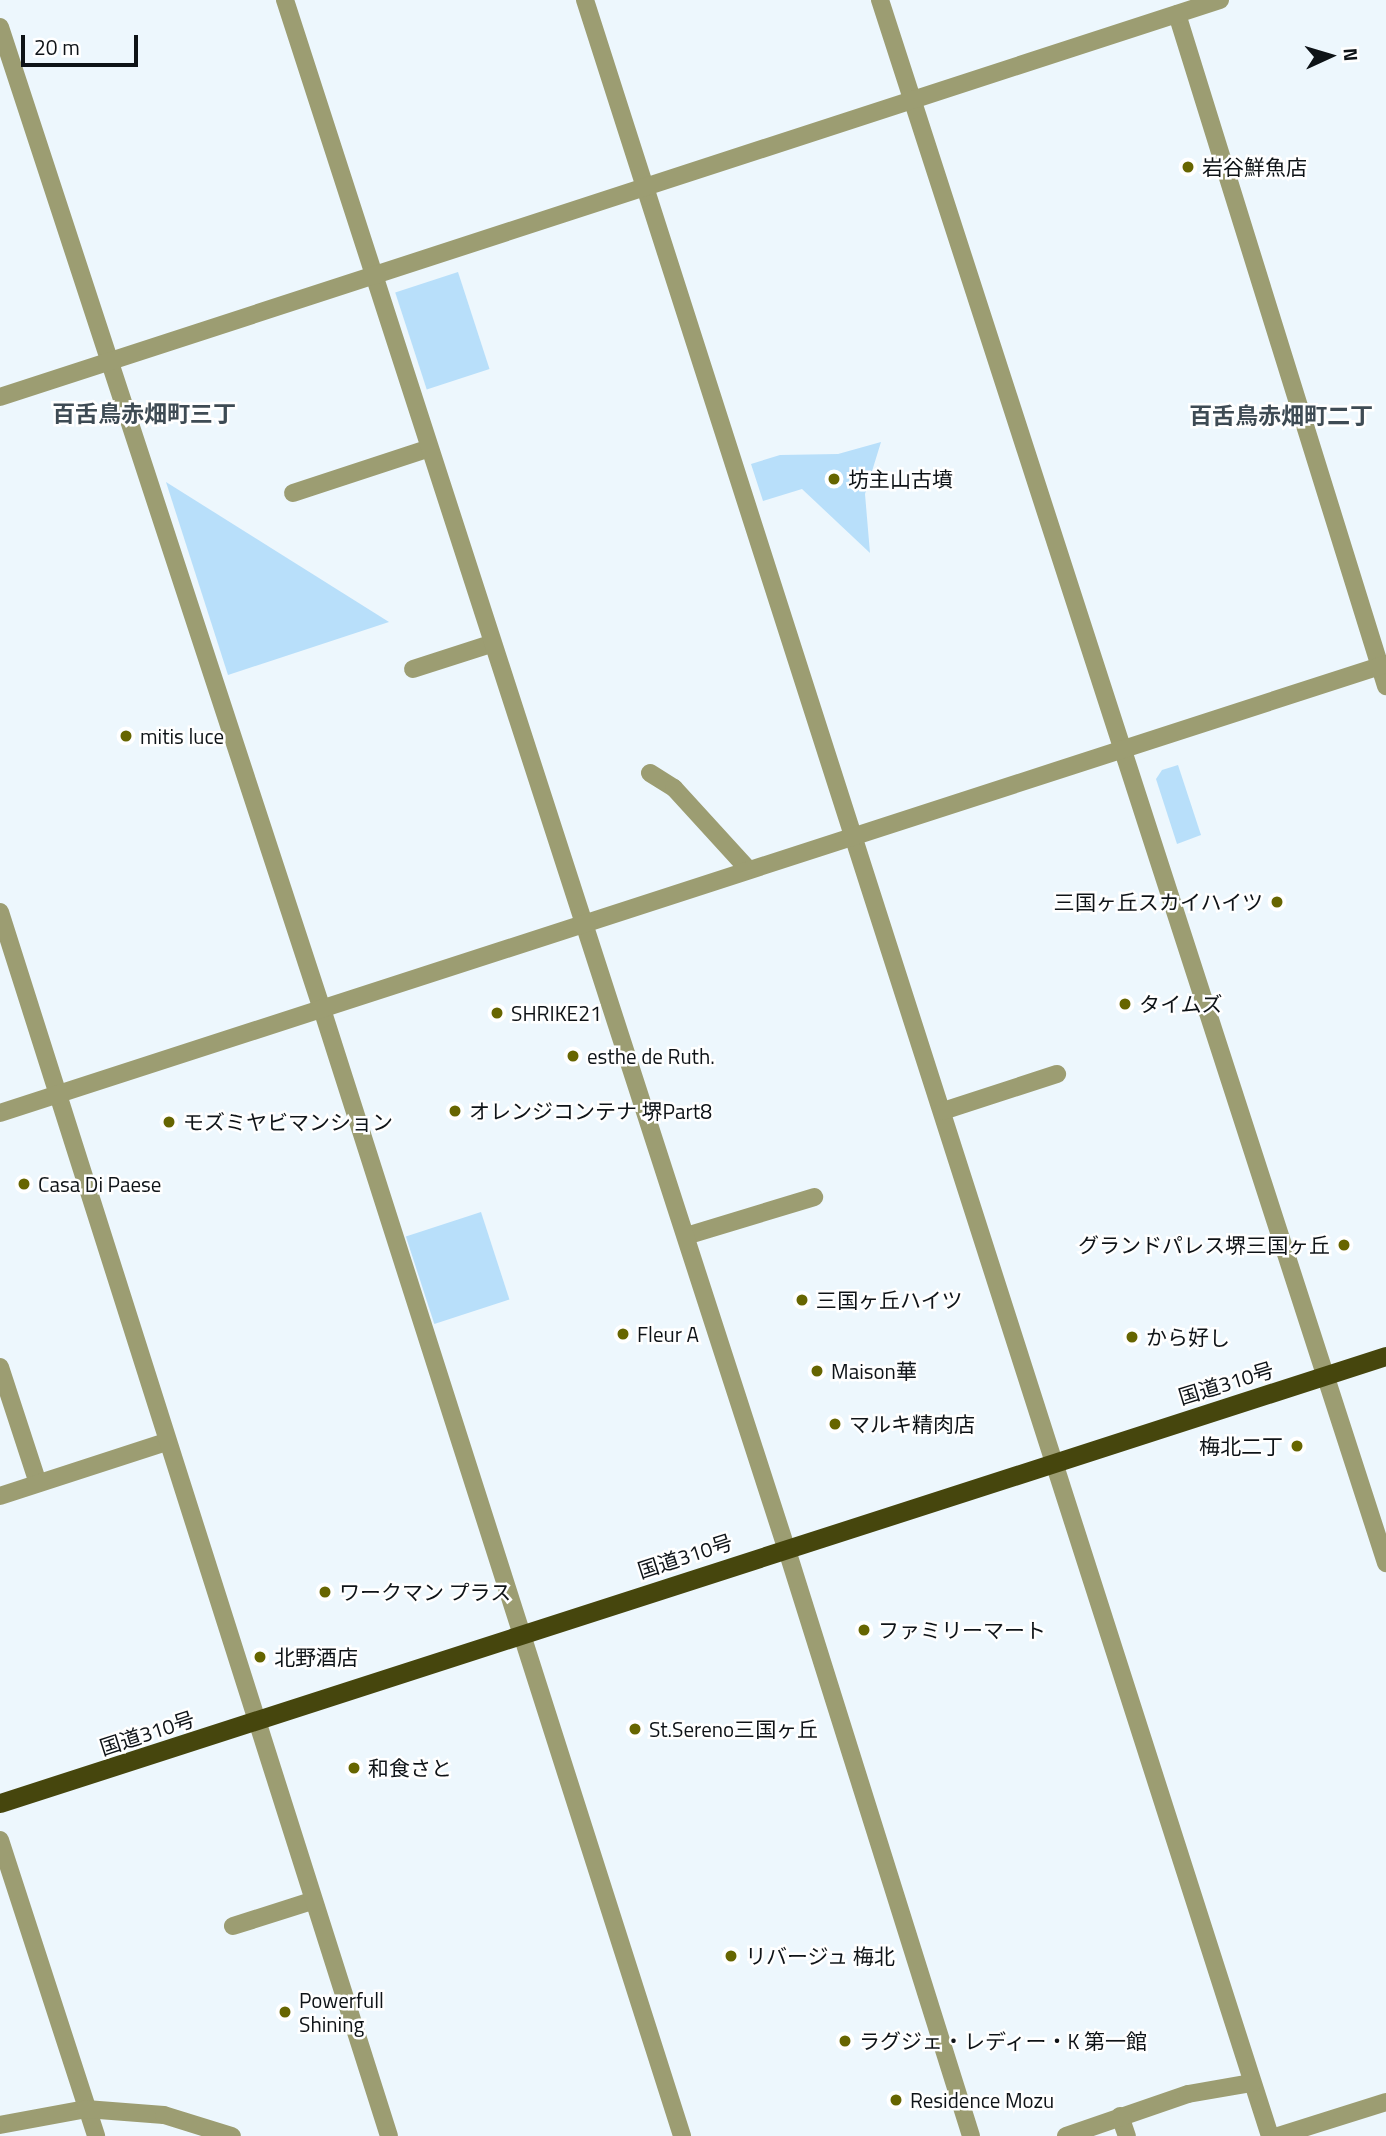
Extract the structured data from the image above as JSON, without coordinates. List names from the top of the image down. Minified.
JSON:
{"streets":{"highway":["国道310号"]},"districts":["百舌鳥赤畑町三丁","百舌鳥赤畑町二丁"],"places":["岩谷鮮魚店","坊主山古墳","mitis luce","三国ヶ丘スカイハイツ","タイムズ","SHRIKE21","esthe de Ruth.","オレンジコンテナ 堺Part8","モズミヤビマンション","Casa Di Paese","グランドパレス堺三国ヶ丘","三国ヶ丘ハイツ","Fleur A","から好し","Maison華","マルキ精肉店","梅北二丁","ワークマン プラス","ファミリーマート","北野酒店","St.Sereno三国ヶ丘","和食さと","リバージュ 梅北","Powerfull Shining","ラグジェ・レディー・K 第一館","Residence Mozu"],"scale_bar":"20 m","north":"right"}
